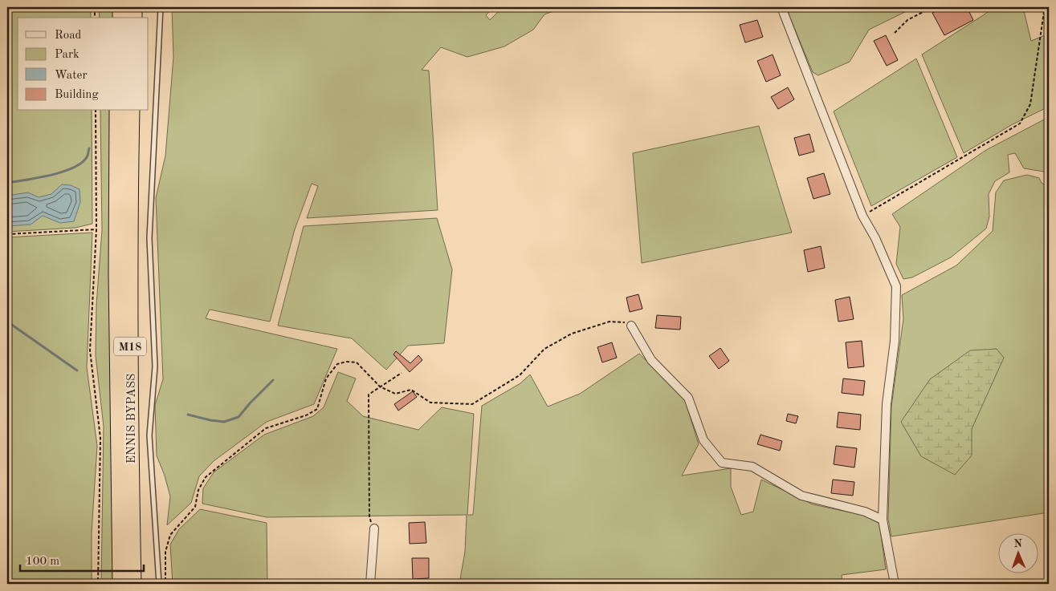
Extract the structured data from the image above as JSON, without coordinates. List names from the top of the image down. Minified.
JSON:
{"streets":{"highway":["M18","ENNIS BYPASS"]},"legend":["Road","Park","Water","Building"],"scale_bar":"100 m","north":"top"}
